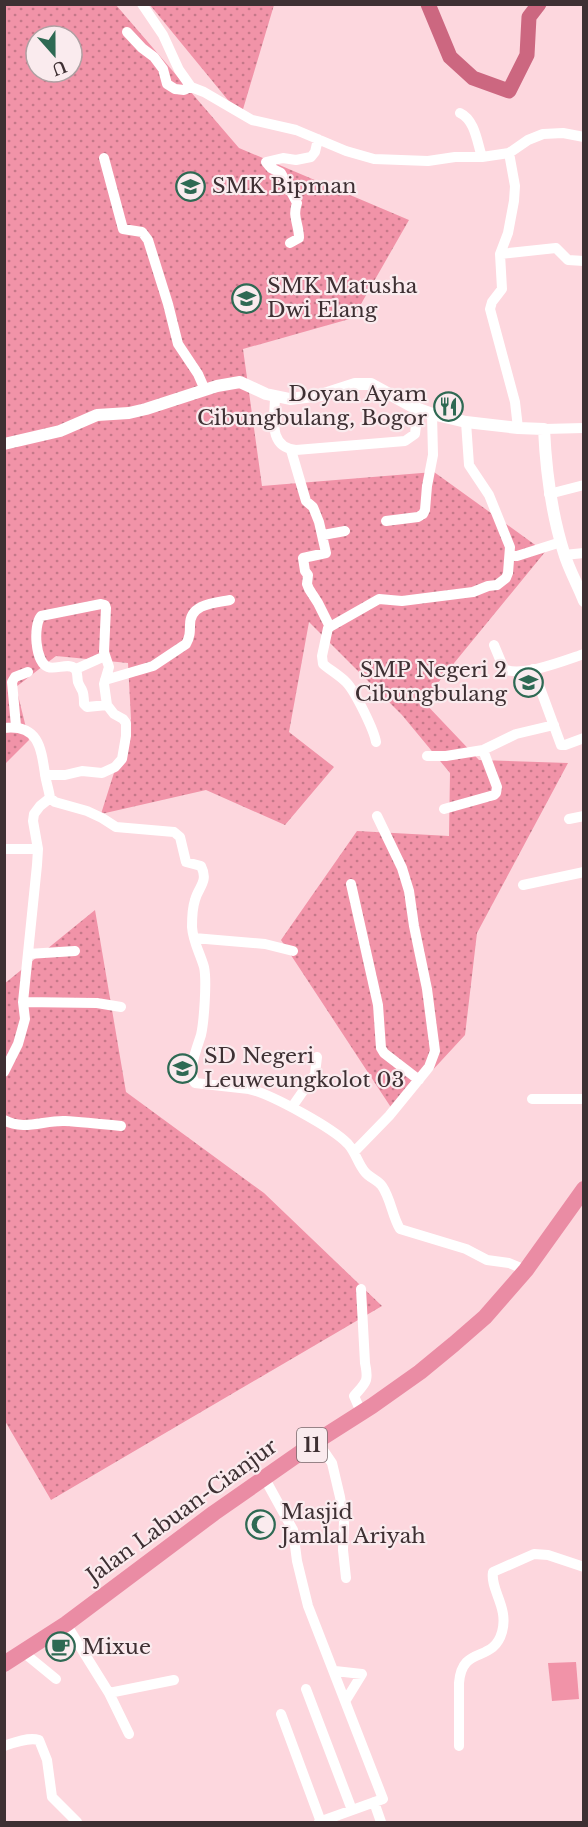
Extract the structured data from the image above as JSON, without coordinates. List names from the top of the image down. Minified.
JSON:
{"streets":{"highway":["11","Jalan Labuan-Cianjur"]},"places":{"school or university":["SMK Bipman","SMK Matusha Dwi Elang","SMP Negeri 2 Cibungbulang","SD Negeri Leuweungkolot 03"],"restaurant":["Doyan Ayam Cibungbulang, Bogor"],"mosque":["Masjid Jamlal Ariyah"],"cafe":["Mixue"]},"north":"bottom"}
